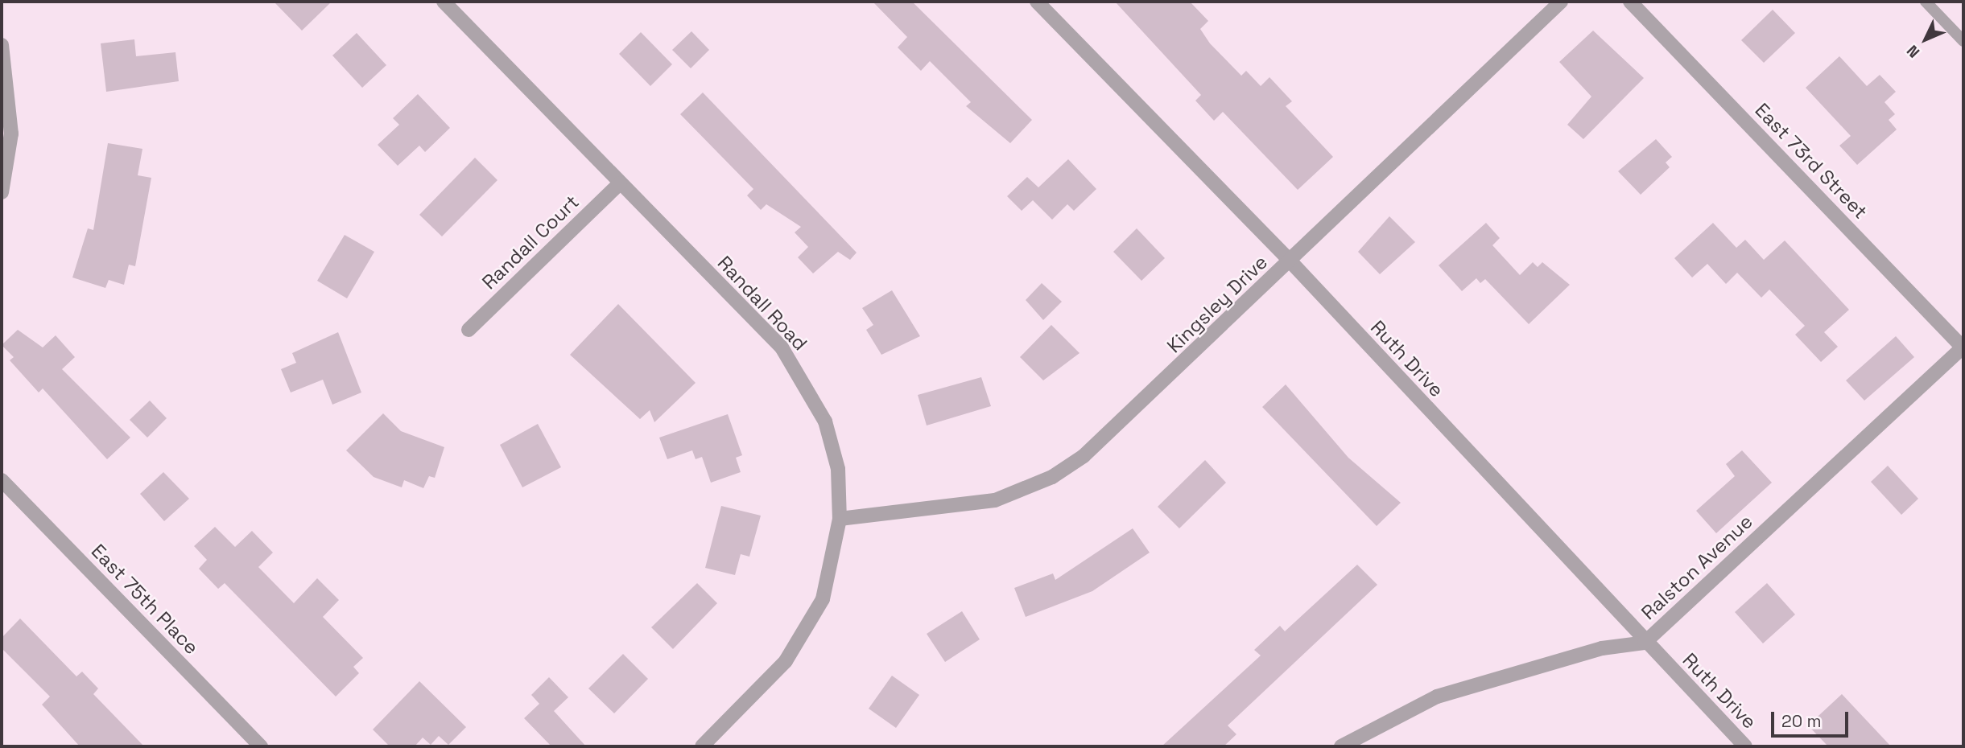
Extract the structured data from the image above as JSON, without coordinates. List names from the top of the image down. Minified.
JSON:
{"streets":{"street":["East 73rd Street","Randall Court","Randall Road","Kingsley Drive","Ruth Drive","Ralston Avenue","East 75th Place"]},"crossings":[["East 73rd Street","Ralston Avenue"],["Randall Court","Randall Road"],["Randall Road","Kingsley Drive"],["Kingsley Drive","Ruth Drive"],["Ruth Drive","Ralston Avenue"]],"scale_bar":"20 m","north":"bottom left"}
